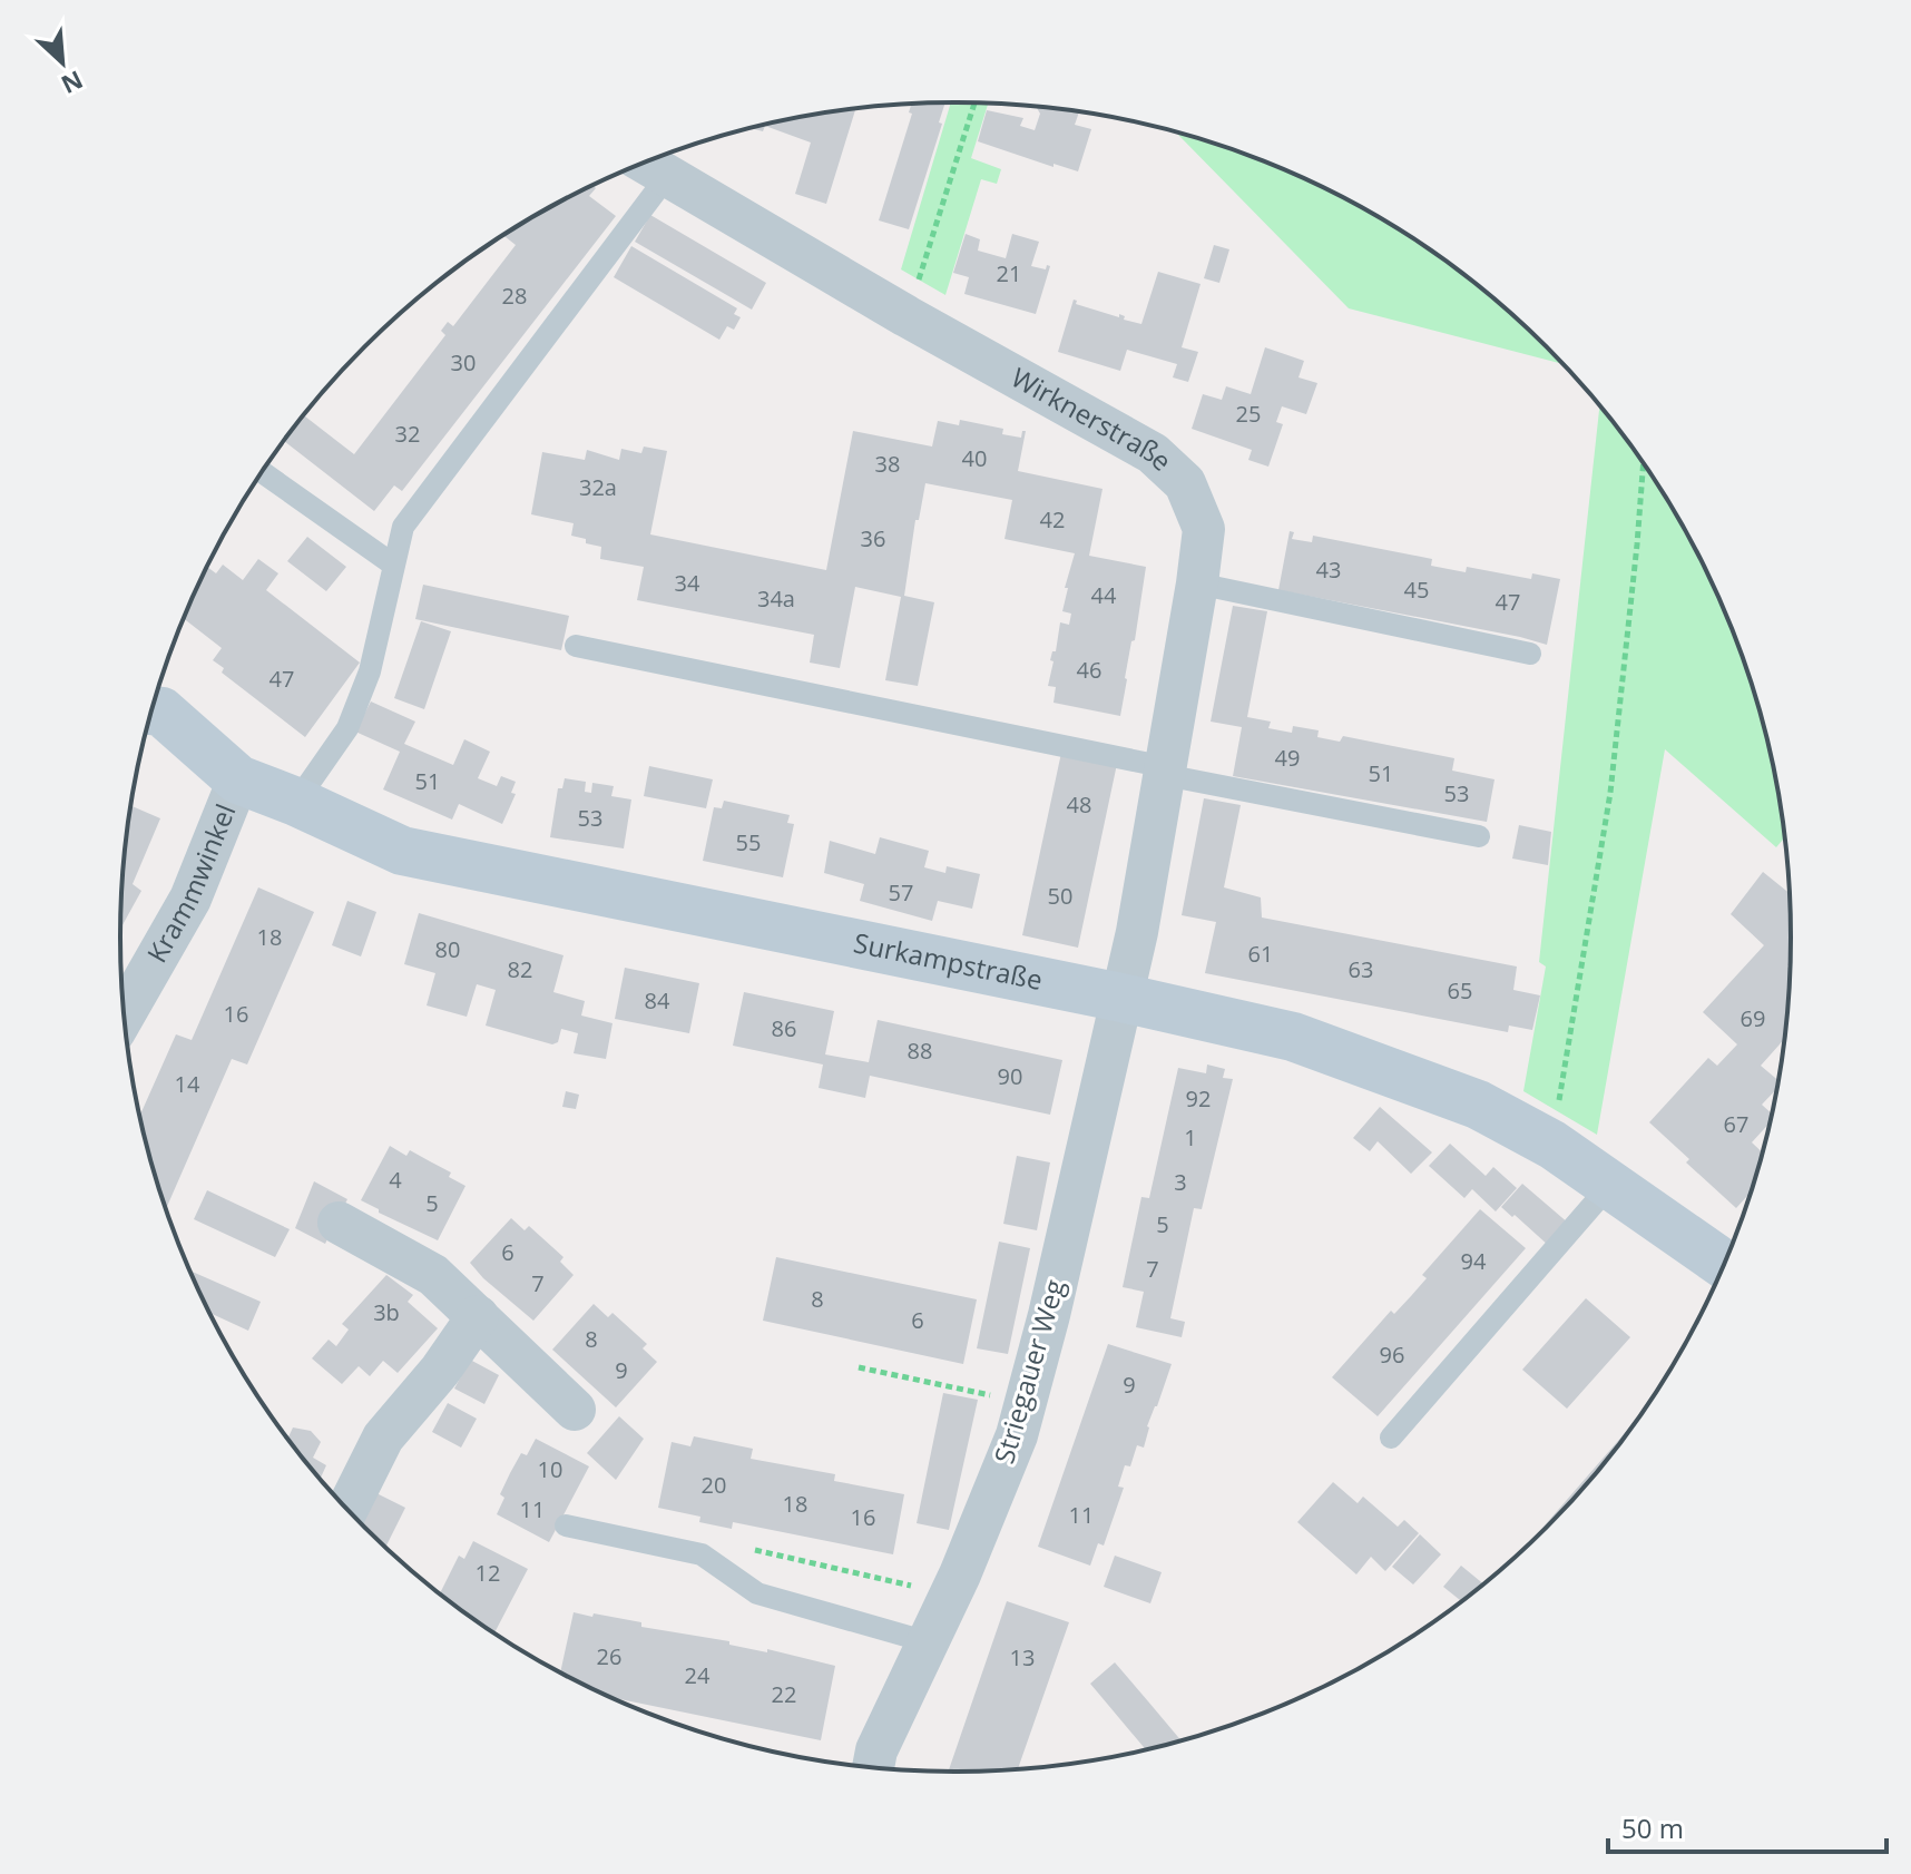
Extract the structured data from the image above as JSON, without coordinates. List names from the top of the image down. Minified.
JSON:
{"streets":{"street":["Wirknerstraße","Krammwinkel","Surkampstraße","Striegauer Weg"]},"crossings":[["Wirknerstraße","Surkampstraße"],["Wirknerstraße","Striegauer Weg"],["Krammwinkel","Surkampstraße"],["Surkampstraße","Striegauer Weg"]],"house_numbers":["21","28","30","25","32","40","38","32a","42","36","43","34","45","44","34a","47","46","47","49","51","51","53","48","53","55","57","50","18","80","61","82","63","65","84","16","69","86","88","90","14","92","67","1","4","3","5","5","6","94","7","7","8","3b","6","8","96","9","9","10","20","18","11","11","16","12","26","13","24","22"],"scale_bar":"50 m","north":"bottom right"}
